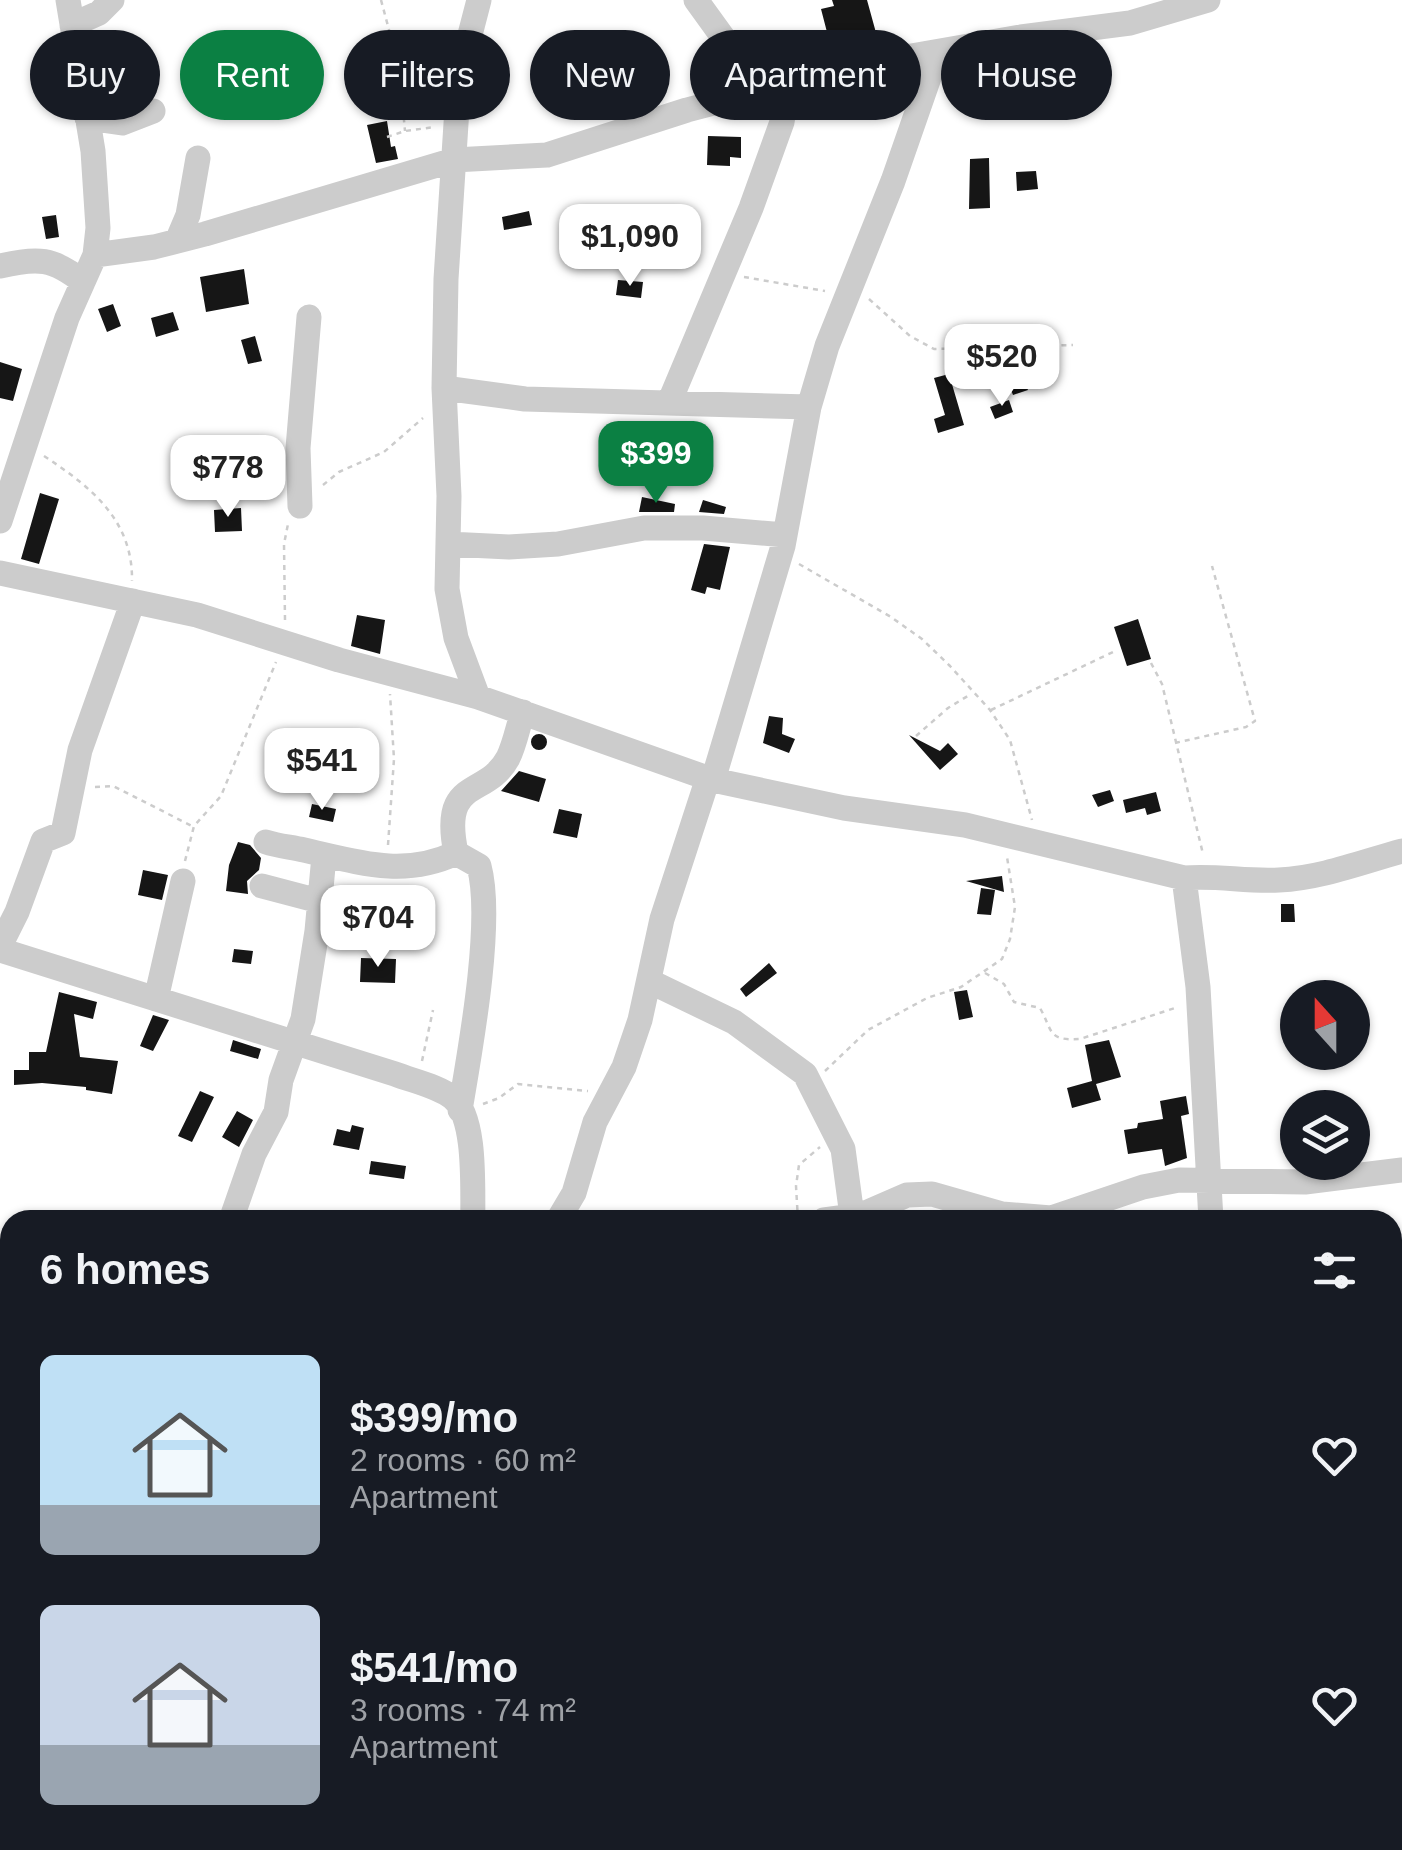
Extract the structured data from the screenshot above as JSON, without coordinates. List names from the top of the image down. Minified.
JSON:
{"north":"top","page":{"chip":["Buy","Rent","Filters","New","Apartment","House"],"price":["$1,090","$520","$399","$778","$541","$704"],"heading":"6 homes","list":[{"name":"$399/mo","note":"2 rooms · 60 m² · Apartment"},{"name":"$541/mo","note":"3 rooms · 74 m² · Apartment"}]}}
